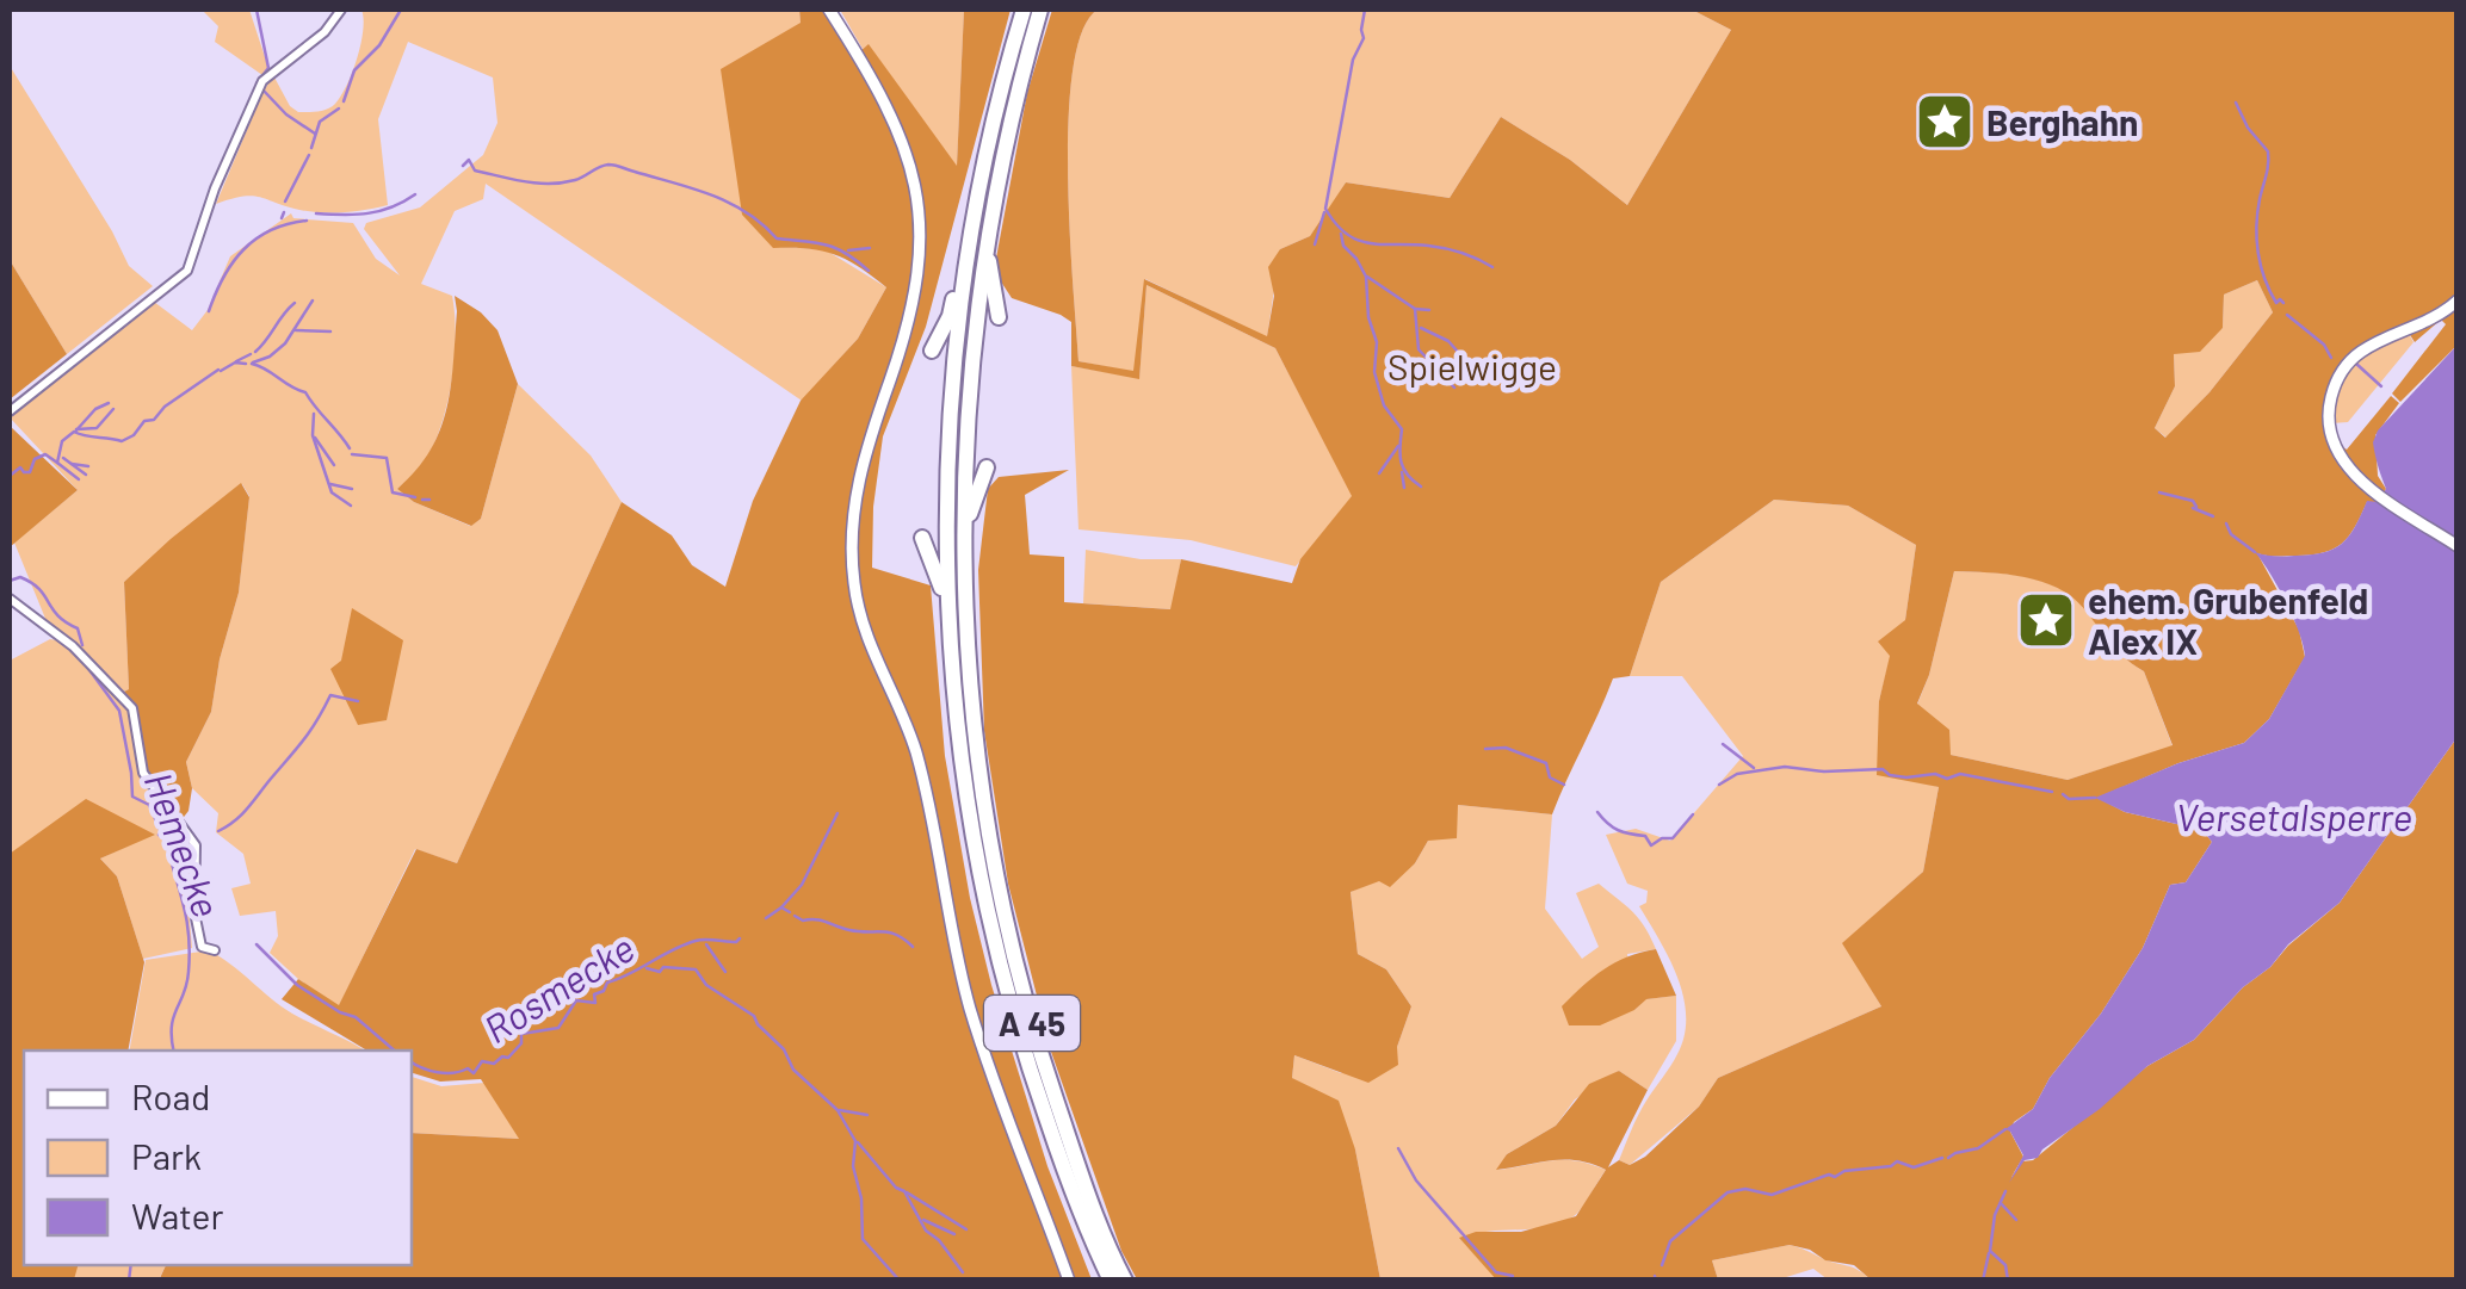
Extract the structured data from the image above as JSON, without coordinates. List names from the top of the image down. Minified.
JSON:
{"streets":{"highway":["A 45"]},"water":["Versetalsperre","Hemecke","Rosmecke"],"parks":["Spielwigge"],"places":{"place":["Berghahn","ehem. Grubenfeld Alex IX"]},"legend":["Road","Park","Water"]}
